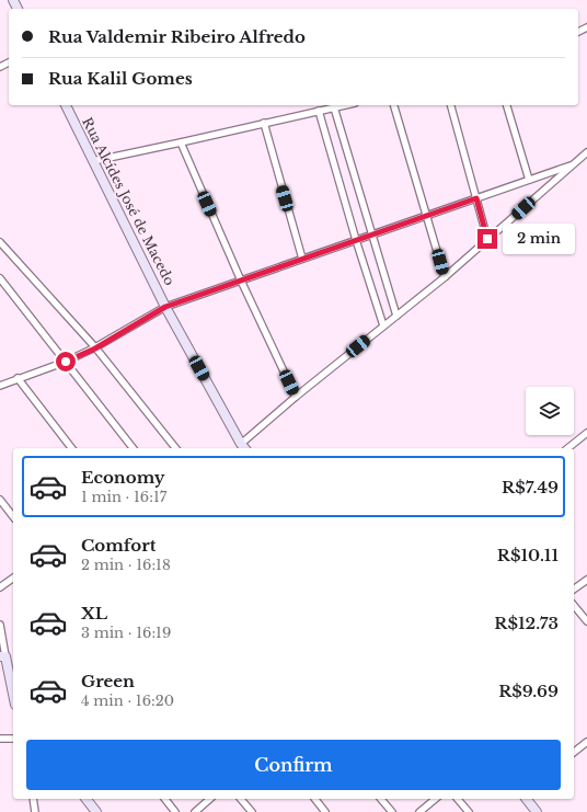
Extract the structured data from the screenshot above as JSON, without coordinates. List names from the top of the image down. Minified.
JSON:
{"streets":{"street":["Rua Alcídes José de Macedo"]},"page":{"banner":["Rua Valdemir Ribeiro Alfredo","Rua Kalil Gomes"],"bubble":"2 min","list":[{"name":"Economy","note":"1 min · 16:17","value":"R$7.49"},{"name":"Comfort","note":"2 min · 16:18","value":"R$10.11"},{"name":"XL","note":"3 min · 16:19","value":"R$12.73"},{"name":"Green","note":"4 min · 16:20","value":"R$9.69"}],"buttons":"Confirm"}}
